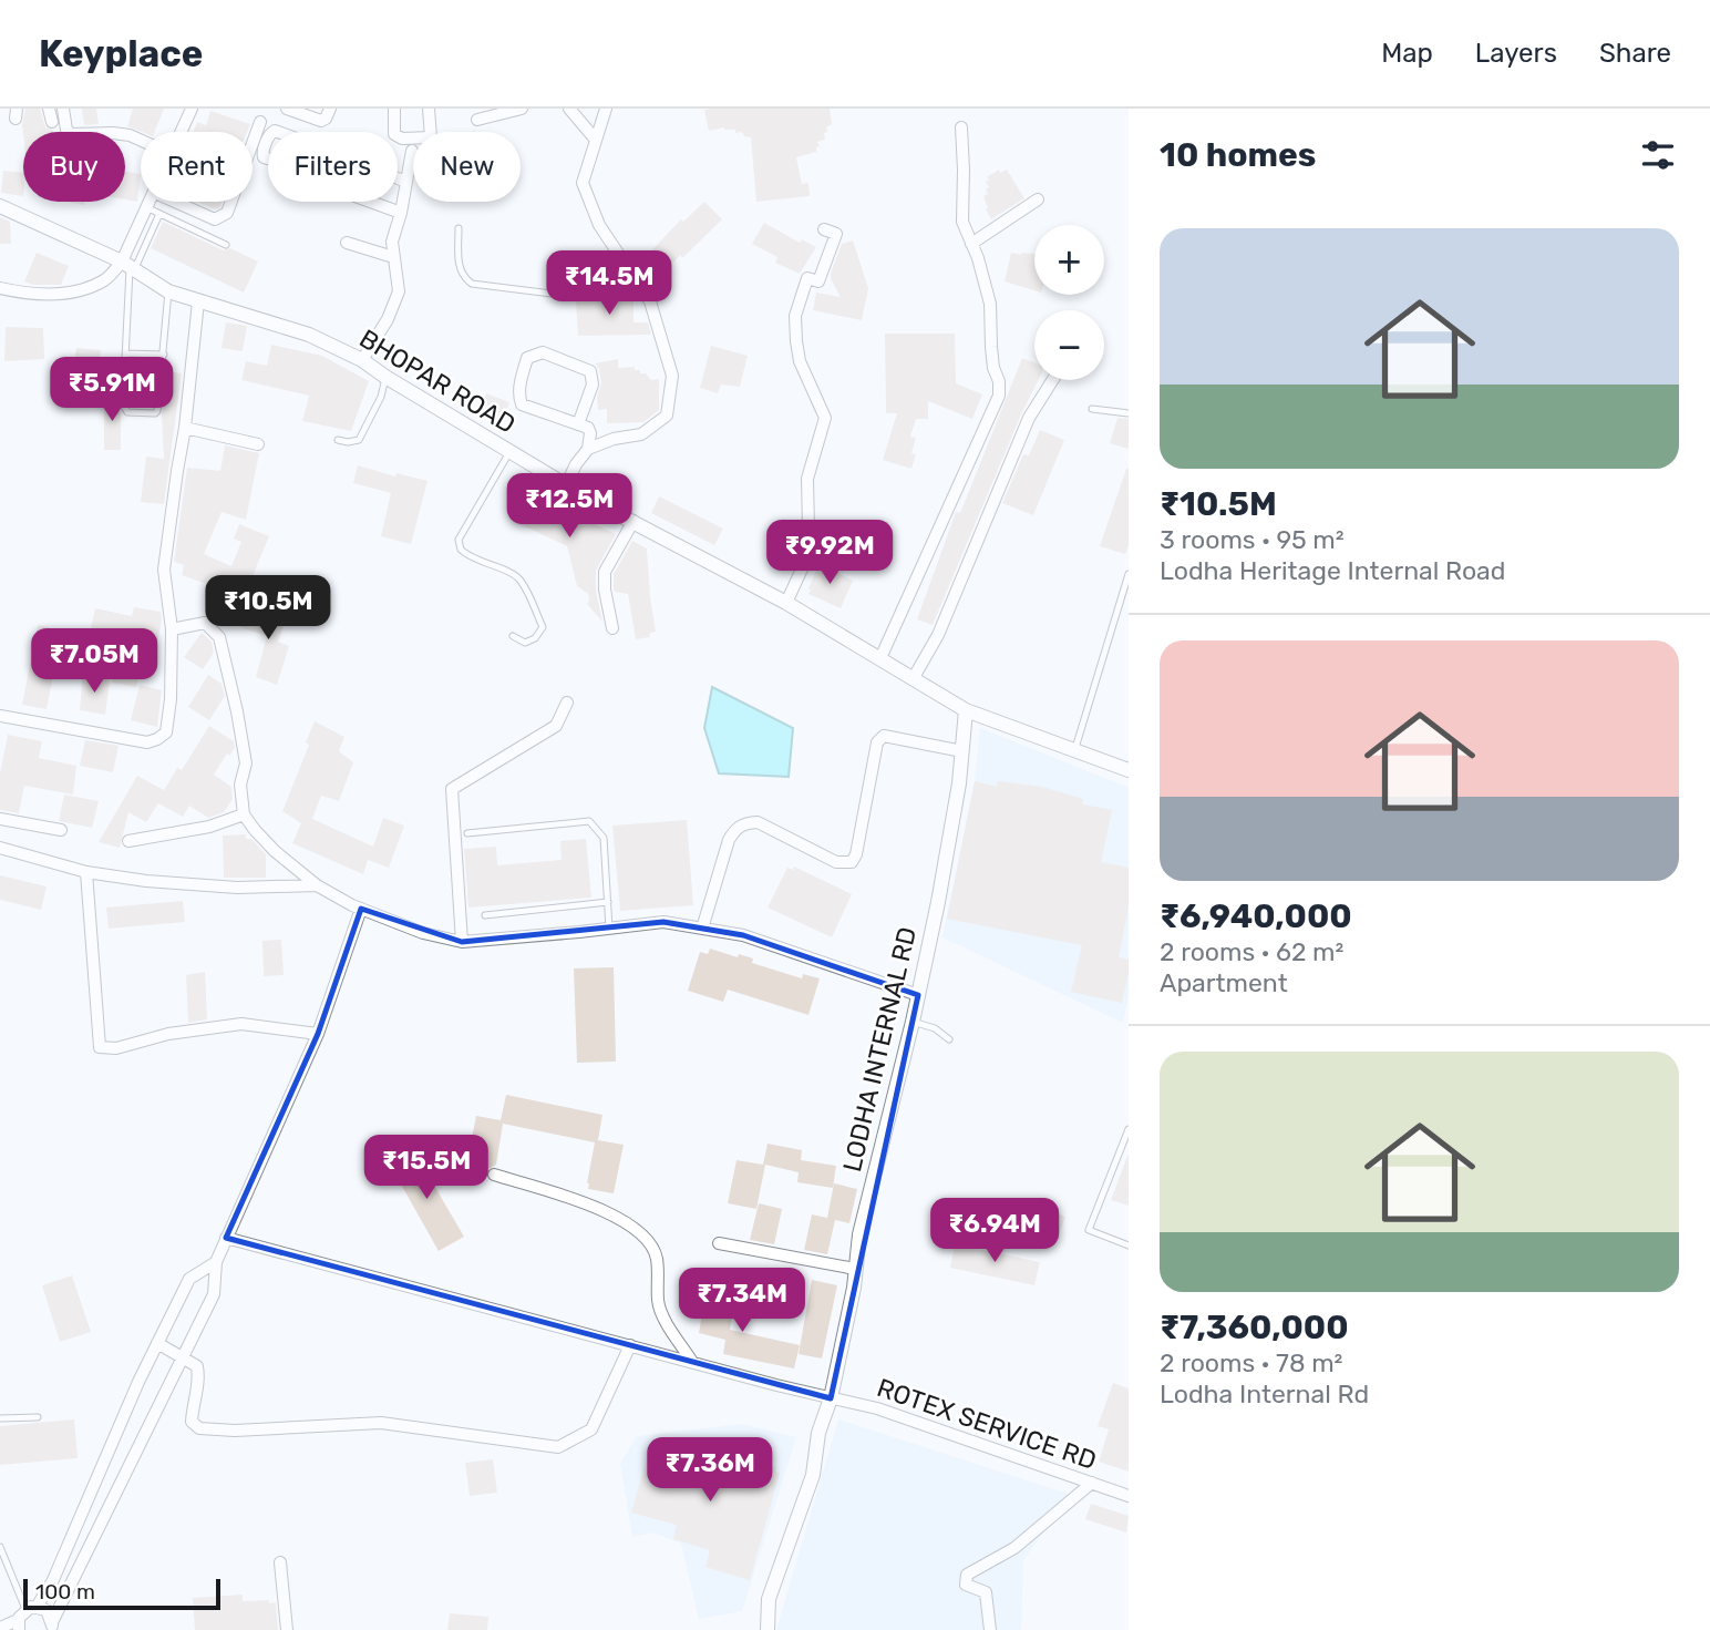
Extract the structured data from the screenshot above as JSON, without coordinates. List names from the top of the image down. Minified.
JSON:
{"streets":{"street":["BHOPAR ROAD","LODHA INTERNAL RD","ROTEX SERVICE RD"]},"crossings":[["BHOPAR ROAD","LODHA INTERNAL RD"],["LODHA INTERNAL RD","ROTEX SERVICE RD"]],"scale_bar":"100 m","page":{"header":"Keyplace","nav":["Map","Layers","Share"],"heading":"10 homes","chip":["Buy","Rent","Filters","New"],"list":[{"name":"₹10.5M","note":"3 rooms · 95 m² · Lodha Heritage Internal Road"},{"name":"₹6,940,000","note":"2 rooms · 62 m² · Apartment"},{"name":"₹7,360,000","note":"2 rooms · 78 m² · Lodha Internal Rd"}],"map_buttons":["+","−"],"price":["₹14.5M","₹5.91M","₹12.5M","₹9.92M","₹10.5M","₹7.05M","₹15.5M","₹6.94M","₹7.34M","₹7.36M"],"scale":"100 m"}}
